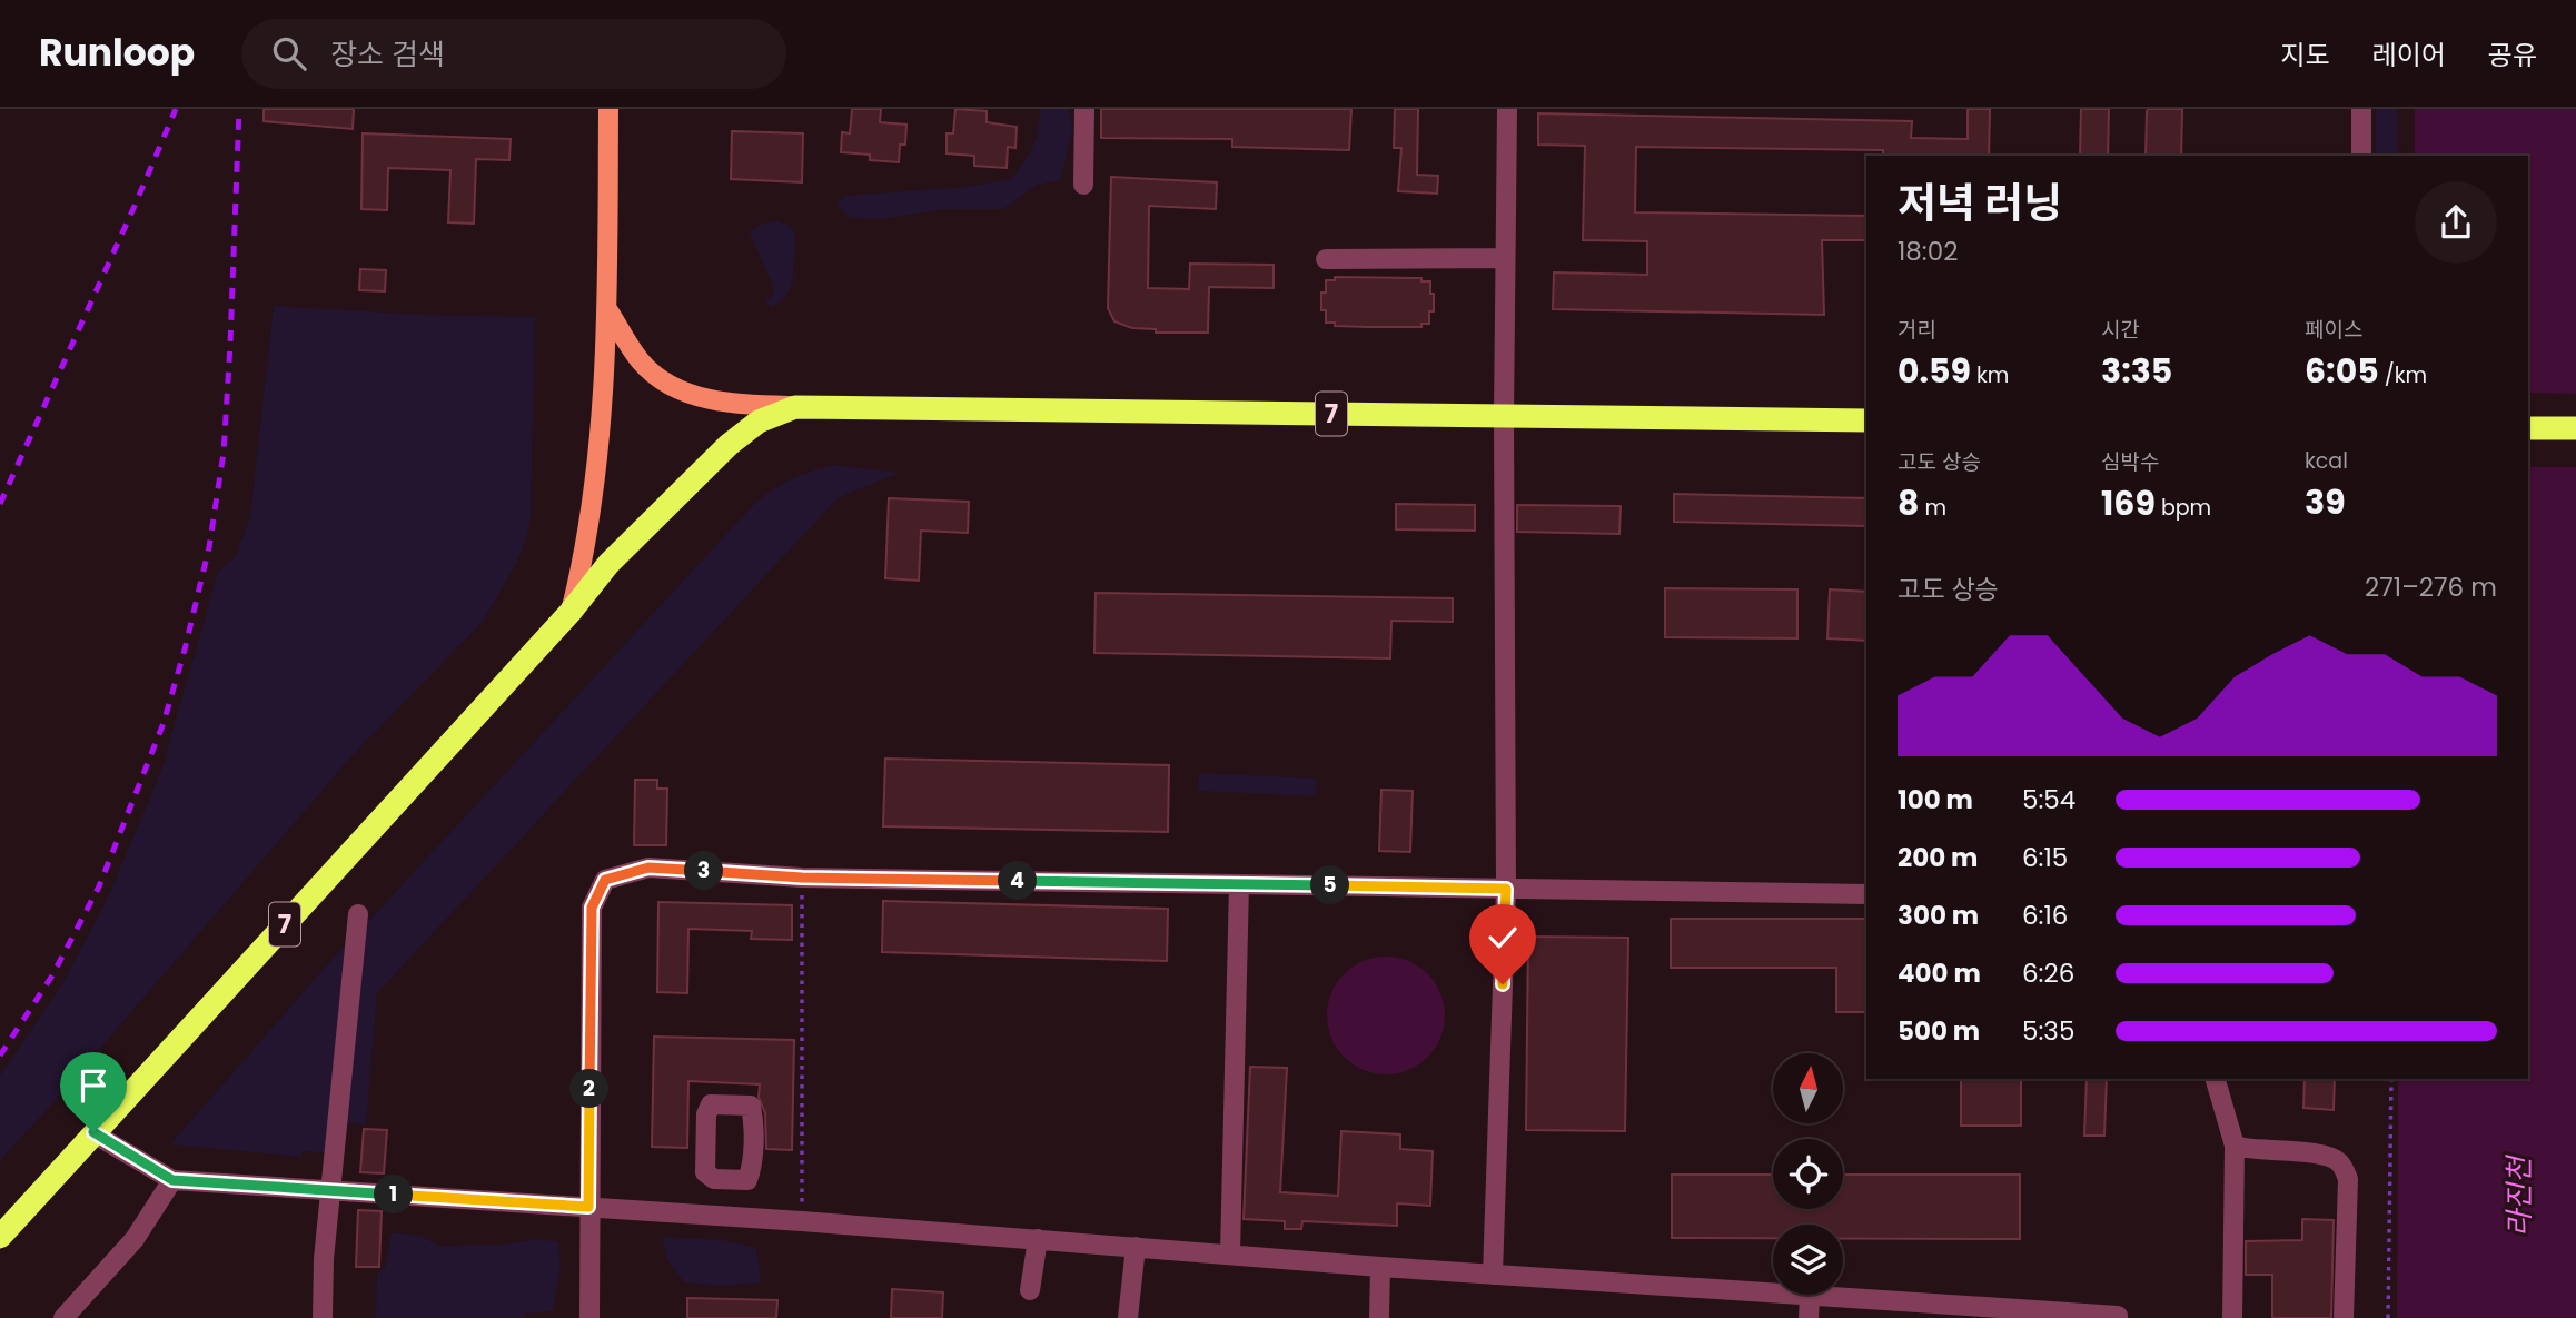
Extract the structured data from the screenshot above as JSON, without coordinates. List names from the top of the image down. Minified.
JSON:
{"streets":{"highway":["7"]},"water":["라진천"],"north":"top","page":{"header":"Runloop","search":"장소 검색","nav":["지도","레이어","공유"],"heading":["저녁 러닝","18:02"],"stats":[["거리","0.59 km"],["시간","3:35"],["페이스","6:05 /km"],["고도 상승","8 m"],["심박수","169 bpm"],["kcal","39"]],"chart":["고도 상승","271–276 m"],"list":[{"name":"100 m","note":"5:54"},{"name":"200 m","note":"6:15"},{"name":"300 m","note":"6:16"},{"name":"400 m","note":"6:26"},{"name":"500 m","note":"5:35"}],"pins":["3","4","5","2","1"]}}
